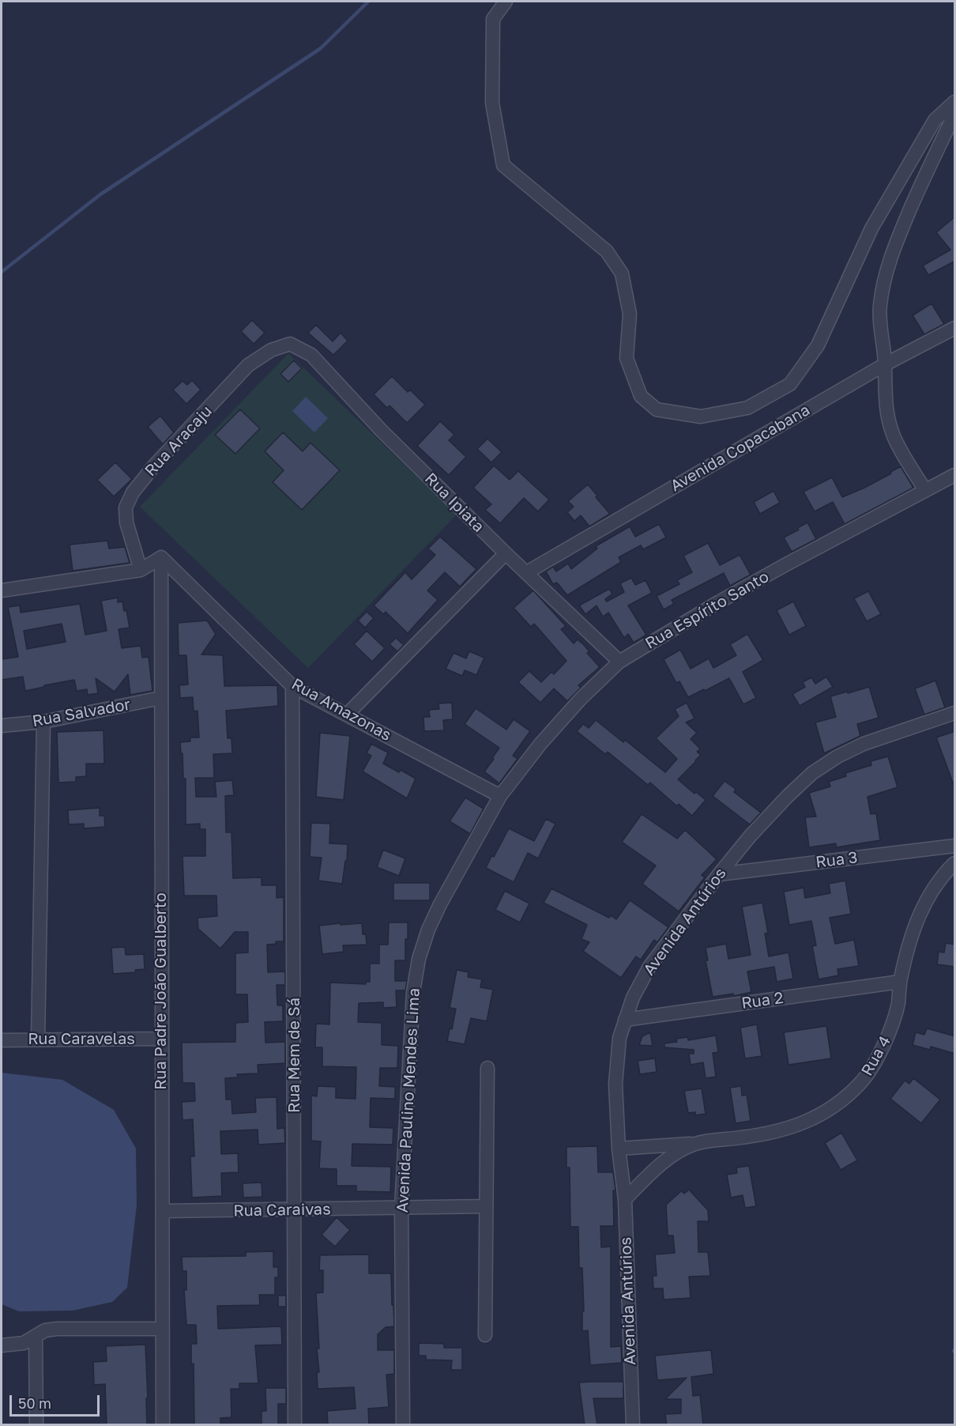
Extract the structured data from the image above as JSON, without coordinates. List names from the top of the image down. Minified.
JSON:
{"streets":{"street":["Rua Aracaju","Avenida Copacabana","Rua Ipiata","Rua Espírito Santo","Rua Amazonas","Rua Salvador","Rua 3","Avenida Antúrios","Rua Padre João Gualberto","Rua 2","Rua Caravelas","Rua Mem de Sá","Rua 4","Avenida Paulino Mendes Lima","Rua Caraivas"]},"crossings":[["Rua Aracaju","Rua Ipiata"],["Avenida Copacabana","Rua Ipiata"],["Rua Ipiata","Rua Espírito Santo"],["Rua Espírito Santo","Rua Amazonas"],["Rua Espírito Santo","Avenida Paulino Mendes Lima"],["Rua Amazonas","Rua Padre João Gualberto"],["Rua Amazonas","Rua Mem de Sá"],["Rua Amazonas","Avenida Paulino Mendes Lima"],["Rua Salvador","Rua Padre João Gualberto"],["Rua 3","Avenida Antúrios"],["Avenida Antúrios","Rua 2"],["Avenida Antúrios","Rua 4"],["Rua Padre João Gualberto","Rua Caravelas"],["Rua Padre João Gualberto","Rua Caraivas"],["Rua 2","Rua 4"],["Rua Mem de Sá","Rua Caraivas"],["Avenida Paulino Mendes Lima","Rua Caraivas"]],"scale_bar":"50 m"}
